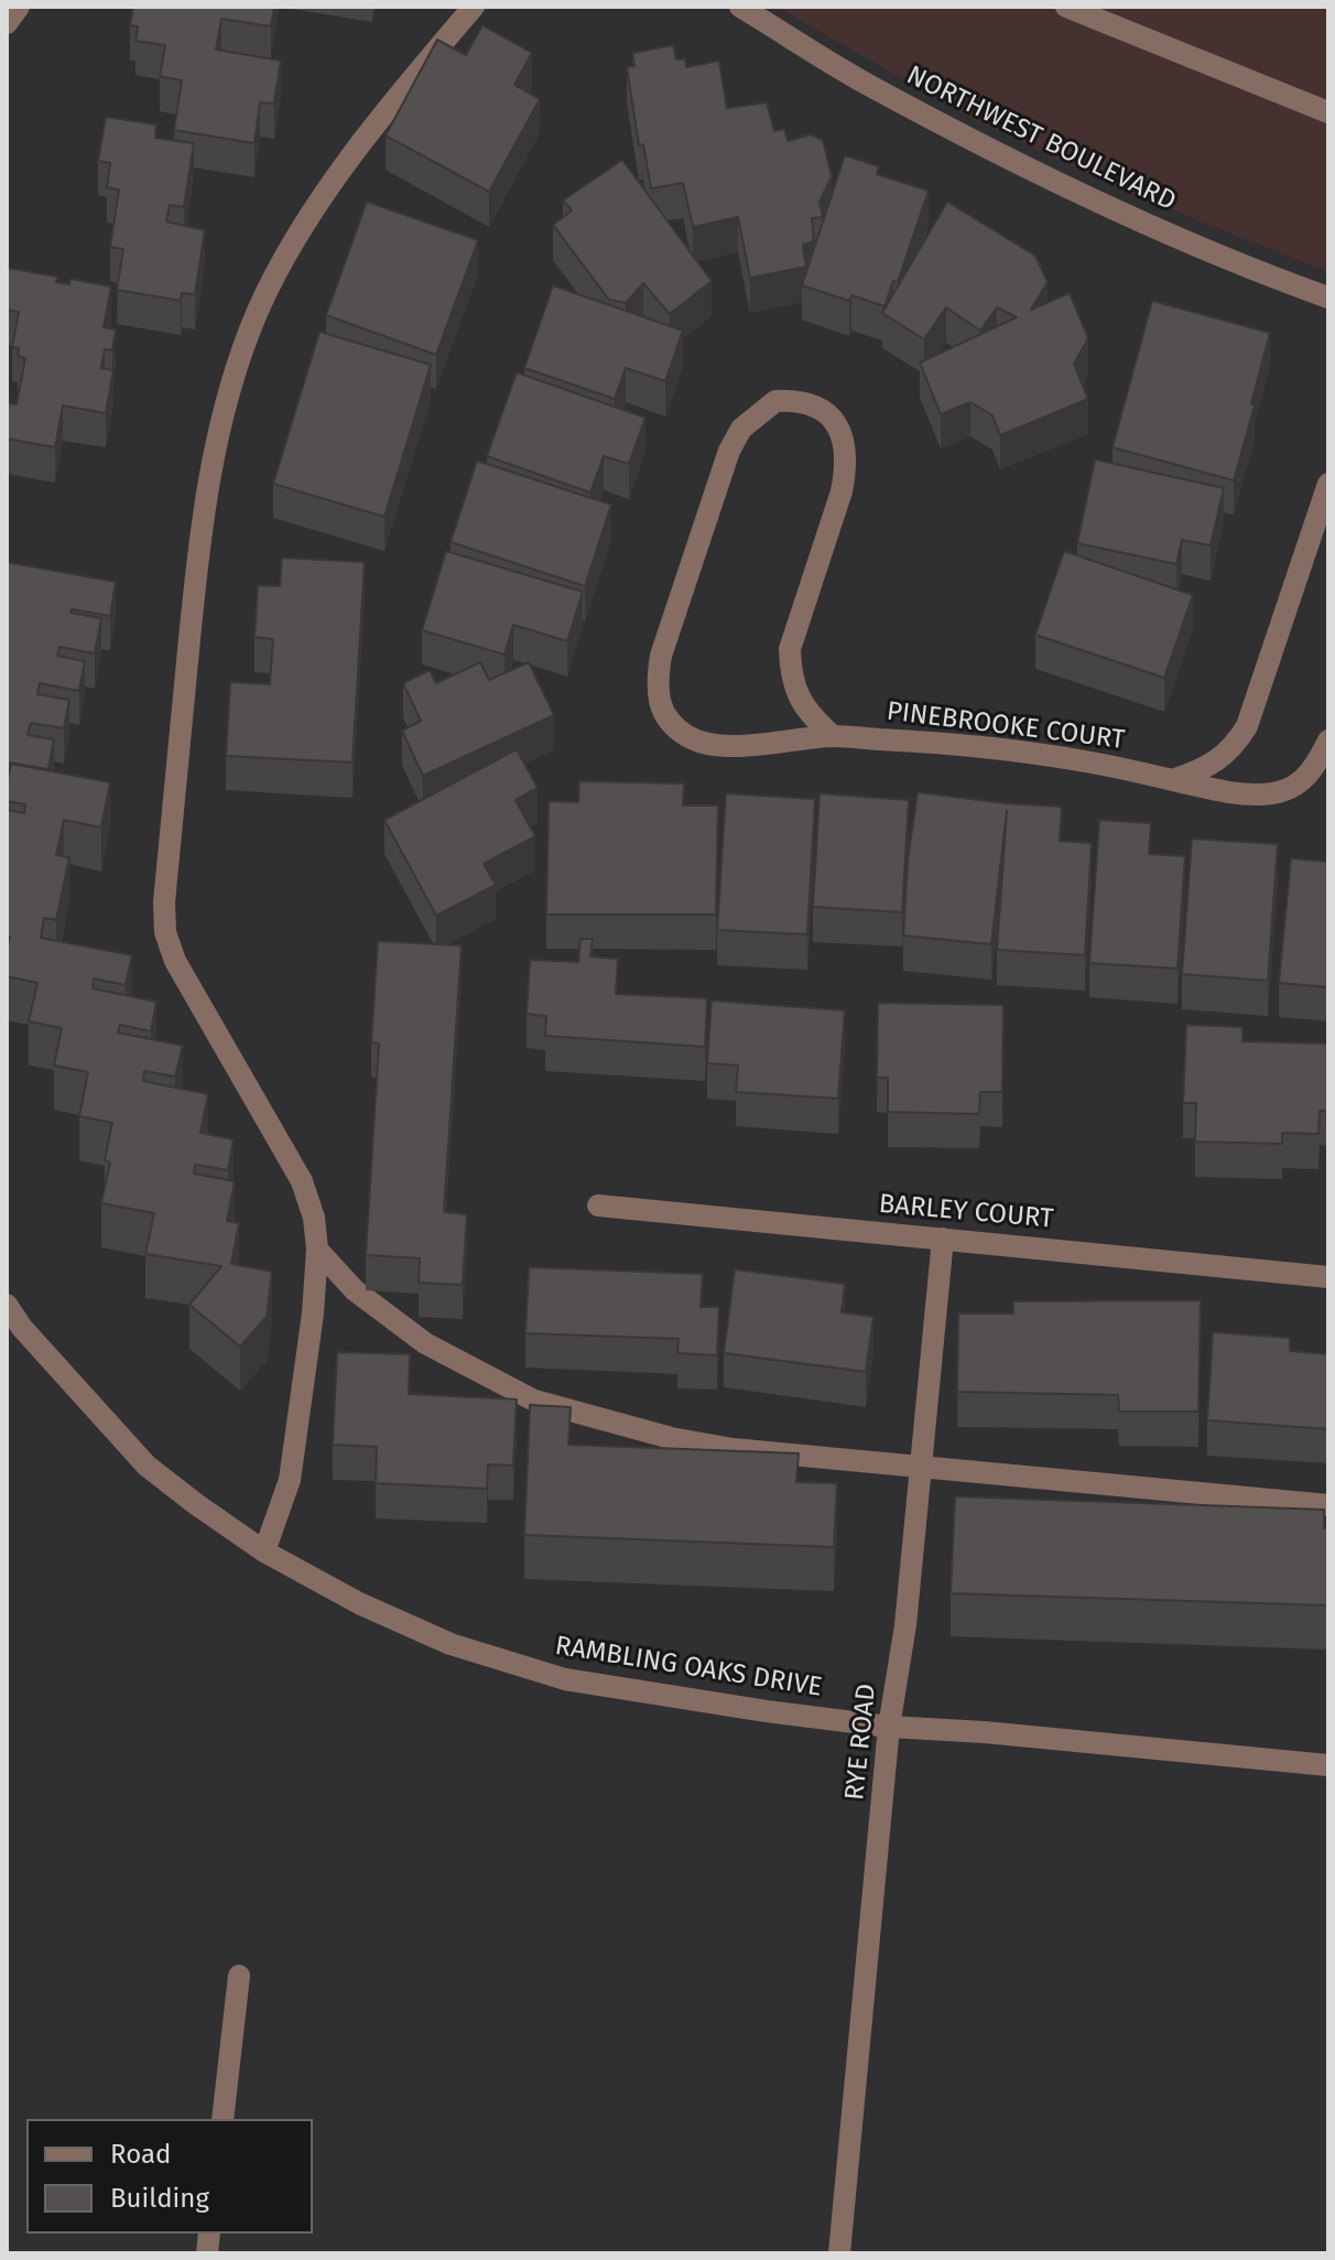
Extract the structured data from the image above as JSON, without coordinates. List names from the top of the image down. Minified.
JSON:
{"streets":{"street":["NORTHWEST BOULEVARD","PINEBROOKE COURT","BARLEY COURT","RAMBLING OAKS DRIVE","RYE ROAD"]},"crossings":[["BARLEY COURT","RYE ROAD"],["RAMBLING OAKS DRIVE","RYE ROAD"]],"legend":["Road","Building"]}
